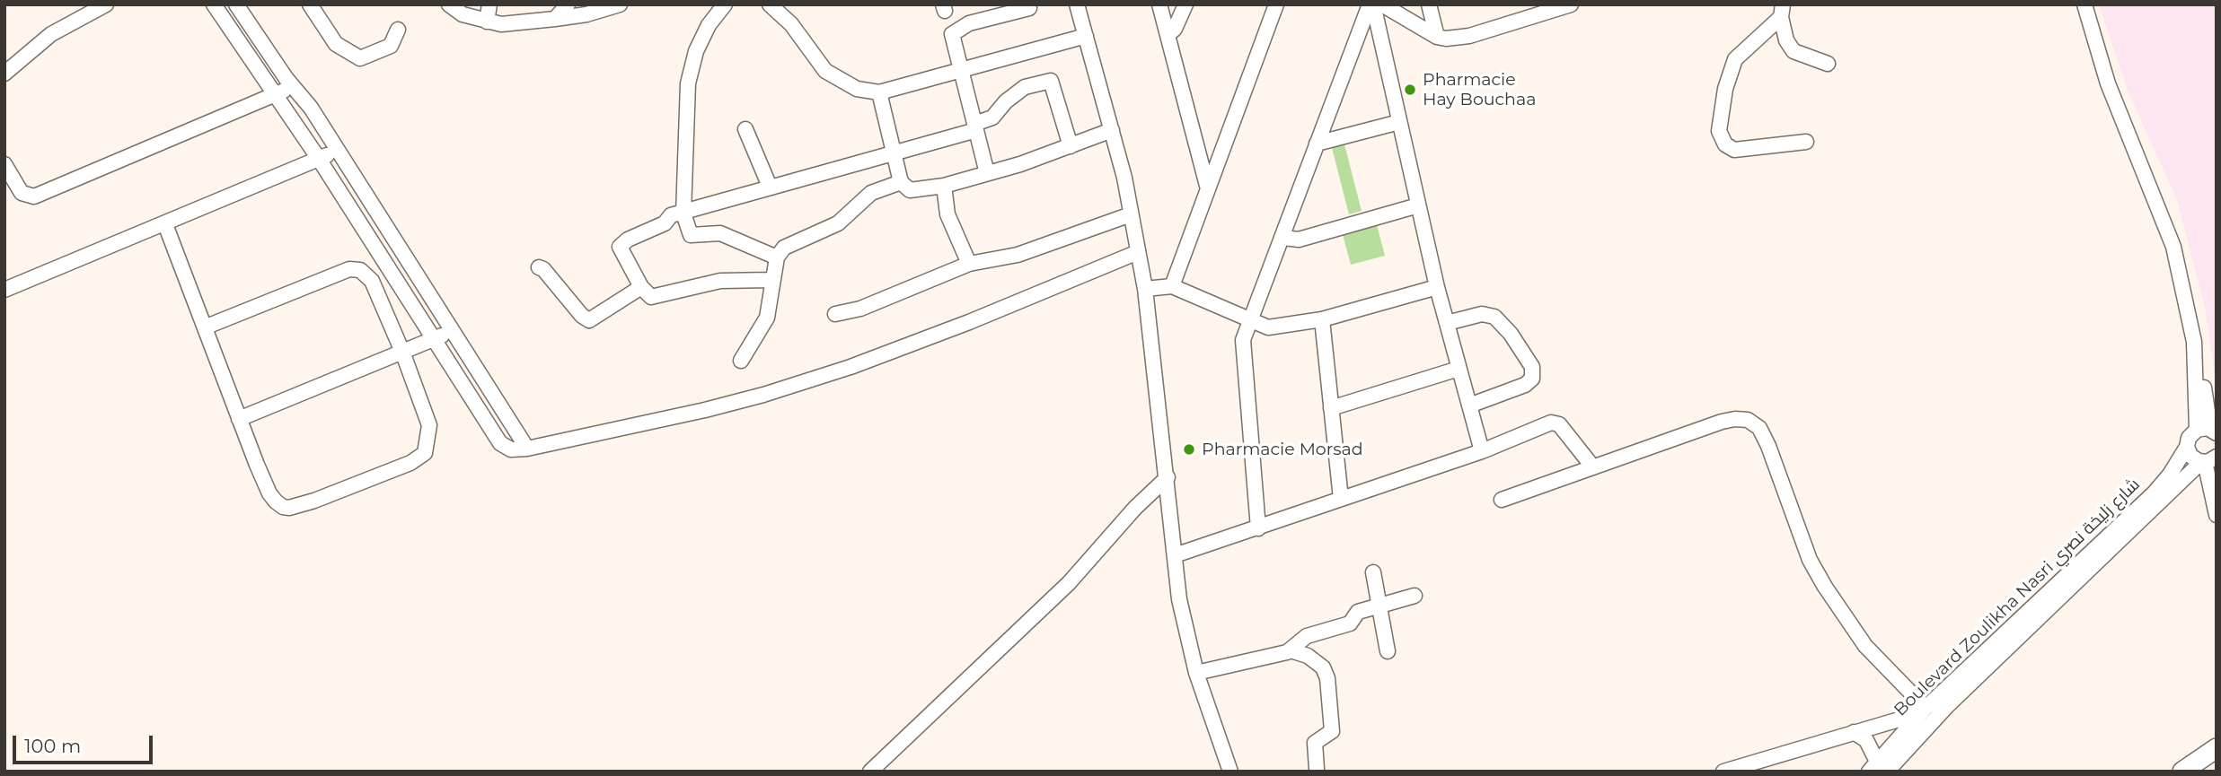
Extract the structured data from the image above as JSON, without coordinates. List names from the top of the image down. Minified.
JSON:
{"streets":{"street":["Boulevard Zoulikha Nasri شارع زليخة نصري"]},"places":["Pharmacie Hay Bouchaa","Pharmacie Morsad"],"scale_bar":"100 m"}
